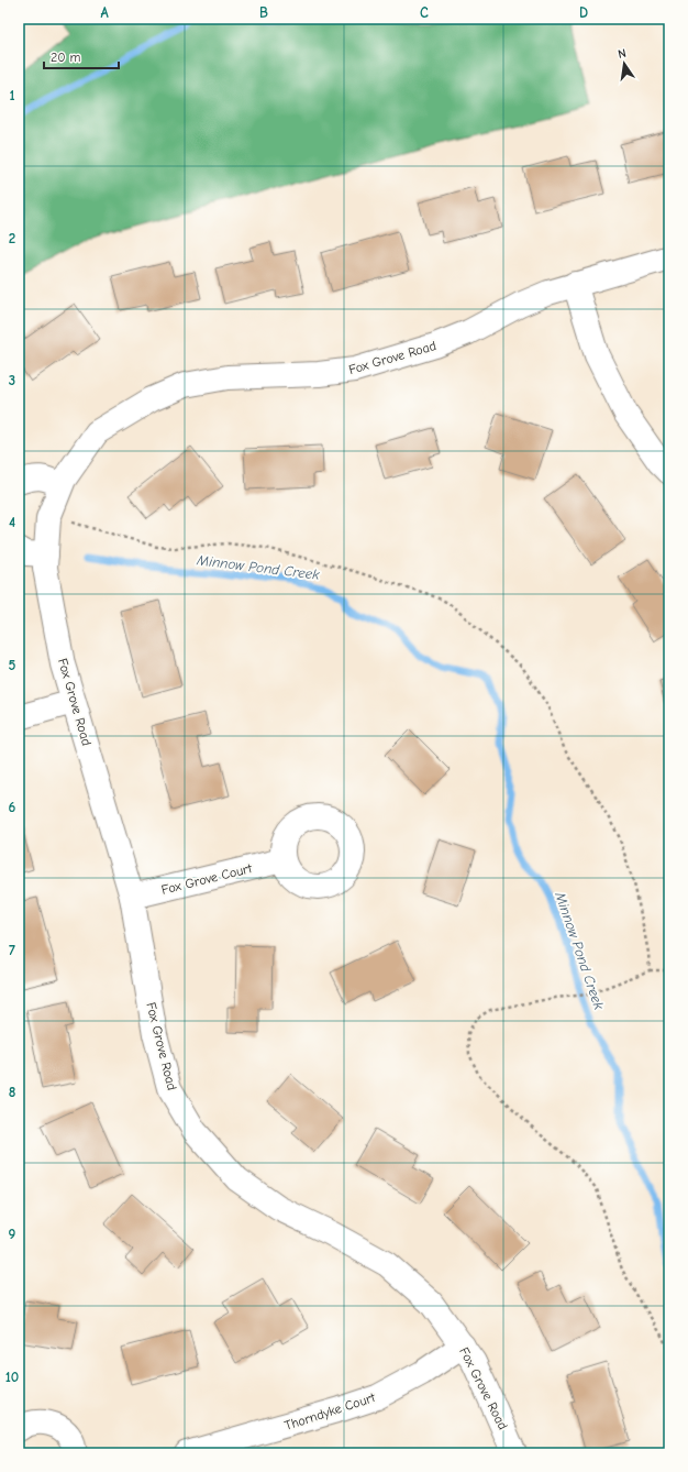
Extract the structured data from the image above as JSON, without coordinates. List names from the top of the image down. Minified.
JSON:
{"streets":{"street":["Fox Grove Road","Fox Grove Court","Thorndyke Court"]},"crossings":[["Fox Grove Road","Fox Grove Court"],["Fox Grove Road","Thorndyke Court"]],"water":["Minnow Pond Creek"],"scale_bar":"20 m","north":"top","grid":{"columns":["A","B","C","D"],"rows":["1","2","3","4","5","6","7","8","9","10"]}}
